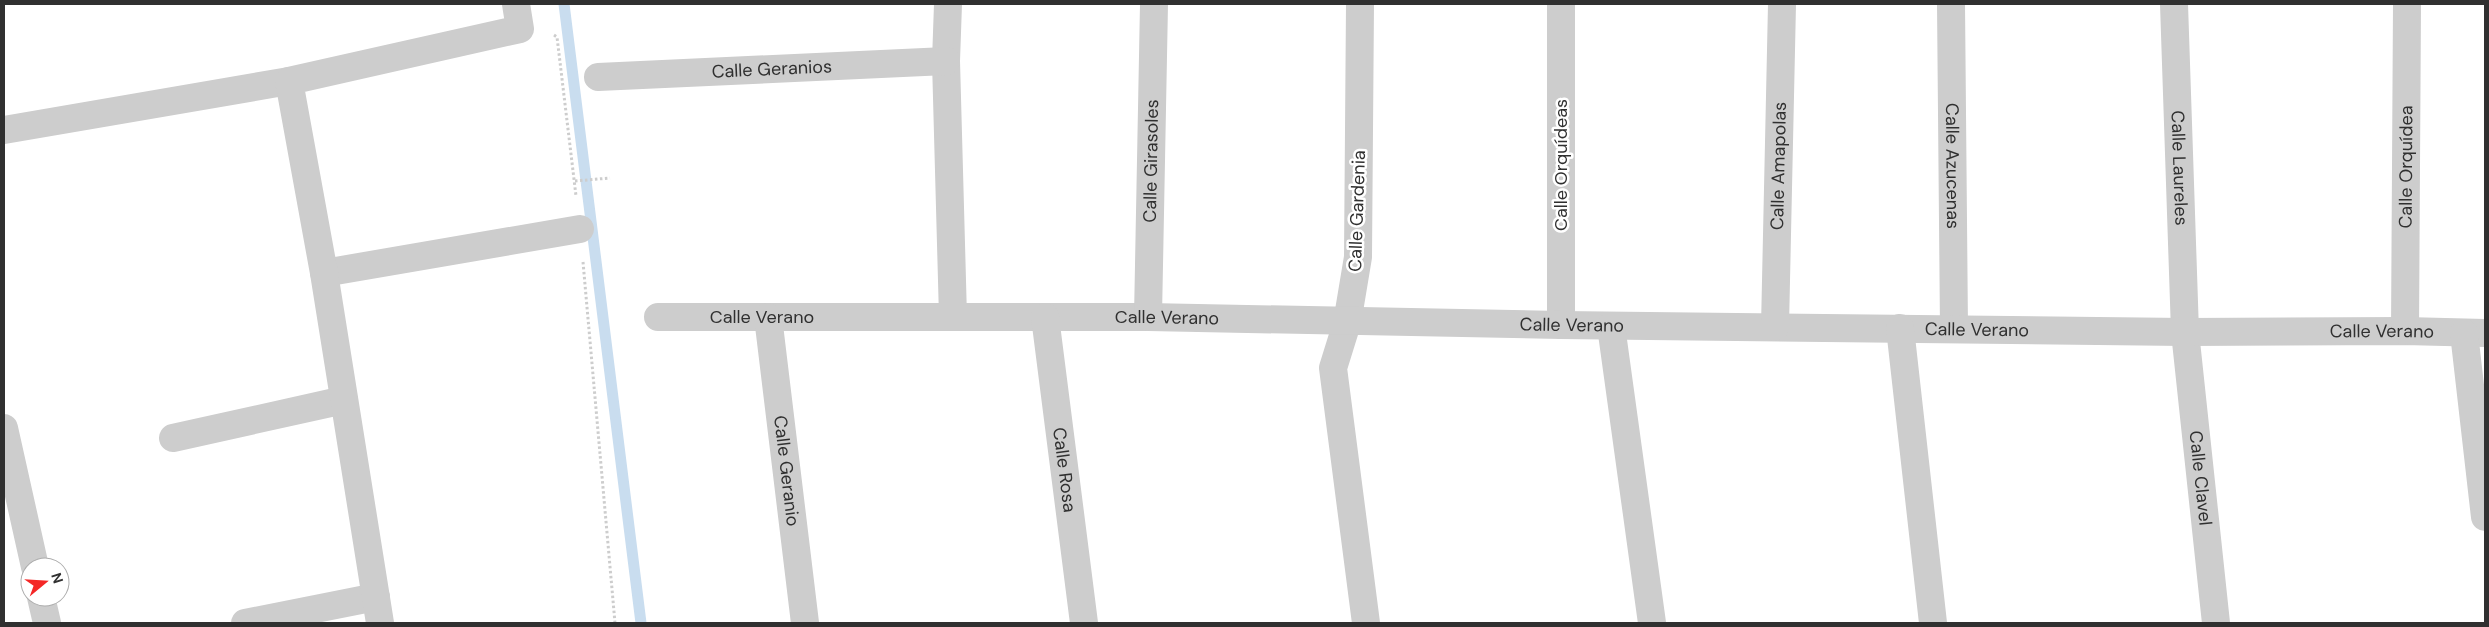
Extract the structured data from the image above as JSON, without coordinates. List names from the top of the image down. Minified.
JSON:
{"streets":{"street":["Calle Geranios","Calle Girasoles","Calle Orquídeas","Calle Amapolas","Calle Azucenas","Calle Orquídea","Calle Laureles","Calle Gardenia","Calle Verano","Calle Geranio","Calle Rosa","Calle Clavel"]},"crossings":[["Calle Girasoles","Calle Verano"],["Calle Orquídeas","Calle Verano"],["Calle Amapolas","Calle Verano"],["Calle Azucenas","Calle Verano"],["Calle Orquídea","Calle Verano"],["Calle Laureles","Calle Verano"],["Calle Laureles","Calle Clavel"],["Calle Gardenia","Calle Verano"],["Calle Verano","Calle Geranio"],["Calle Verano","Calle Rosa"],["Calle Verano","Calle Clavel"]],"north":"right"}
